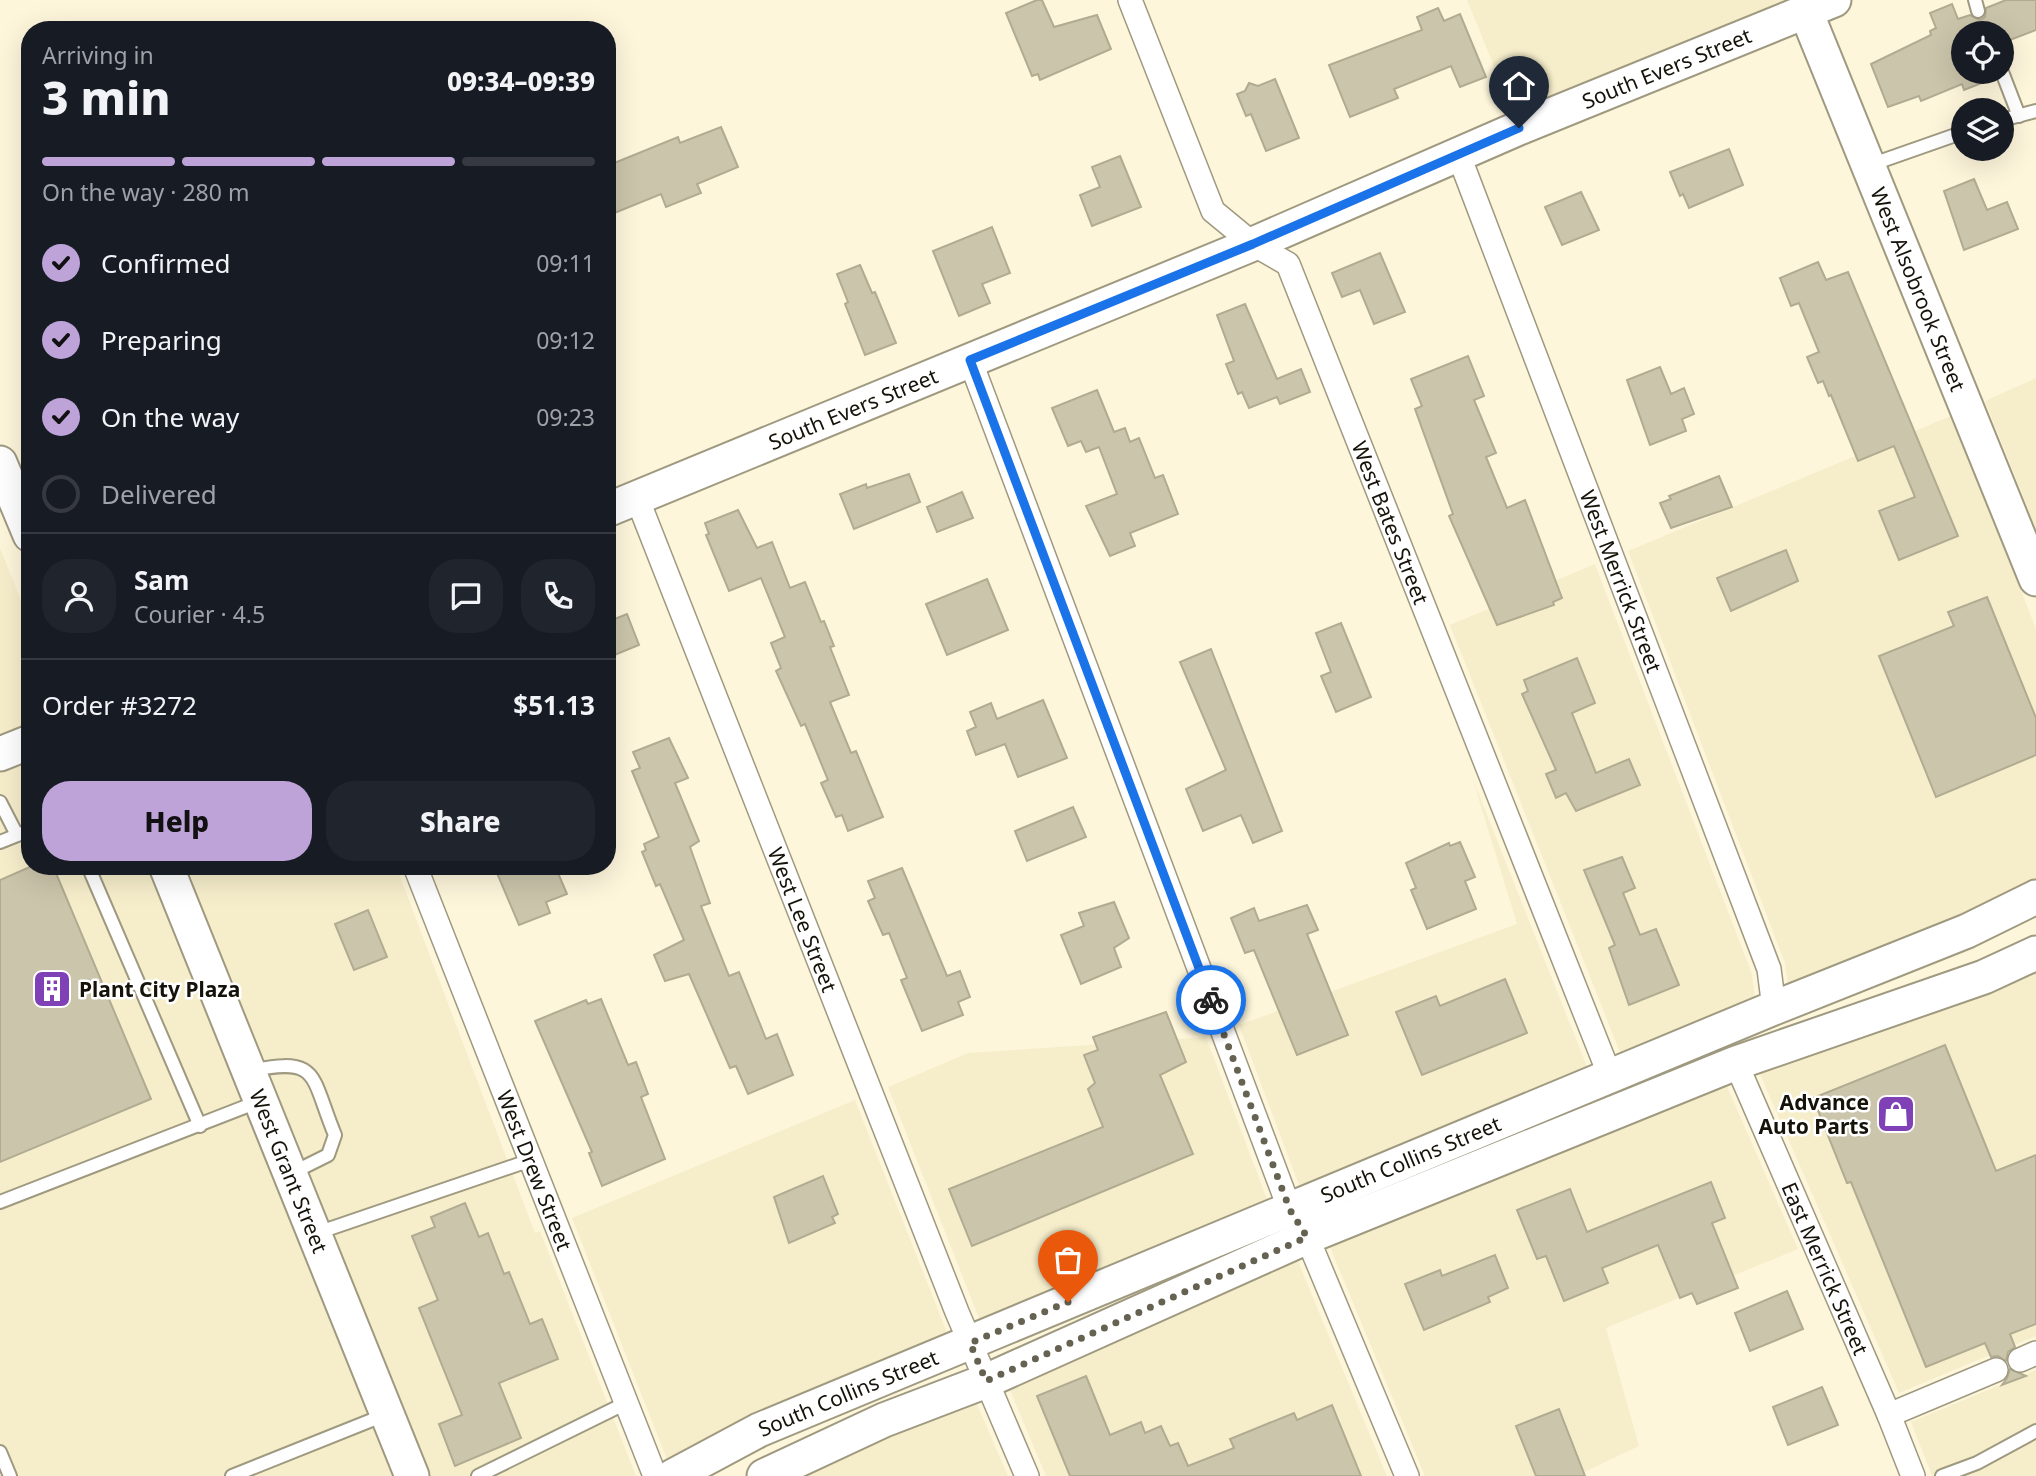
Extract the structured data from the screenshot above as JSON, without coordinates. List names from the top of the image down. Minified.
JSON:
{"streets":{"main road":["South Evers Street","West Alsobrook Street","South Collins Street","West Grant Street"],"street":["West Bates Street","West Merrick Street","West Lee Street","West Drew Street","East Merrick Street"]},"crossings":[["South Evers Street","West Alsobrook Street"],["South Evers Street","West Bates Street"],["South Evers Street","West Merrick Street"],["South Evers Street","West Lee Street"],["West Bates Street","South Collins Street"],["West Merrick Street","South Collins Street"],["West Lee Street","South Collins Street"],["South Collins Street","East Merrick Street"]],"places":{"building":["Plant City Plaza"],"shop":["Advance Auto Parts"]},"page":{"heading":["3 min","Arriving in","09:34–09:39"],"panel":["Sam","Courier · 4.5","Order #3272","$51.13"],"bar":"On the way · 280 m","list":[["Confirmed","09:11"],["Preparing","09:12"],["On the way","09:23"],"Delivered"],"buttons":["Help","Share"]}}
